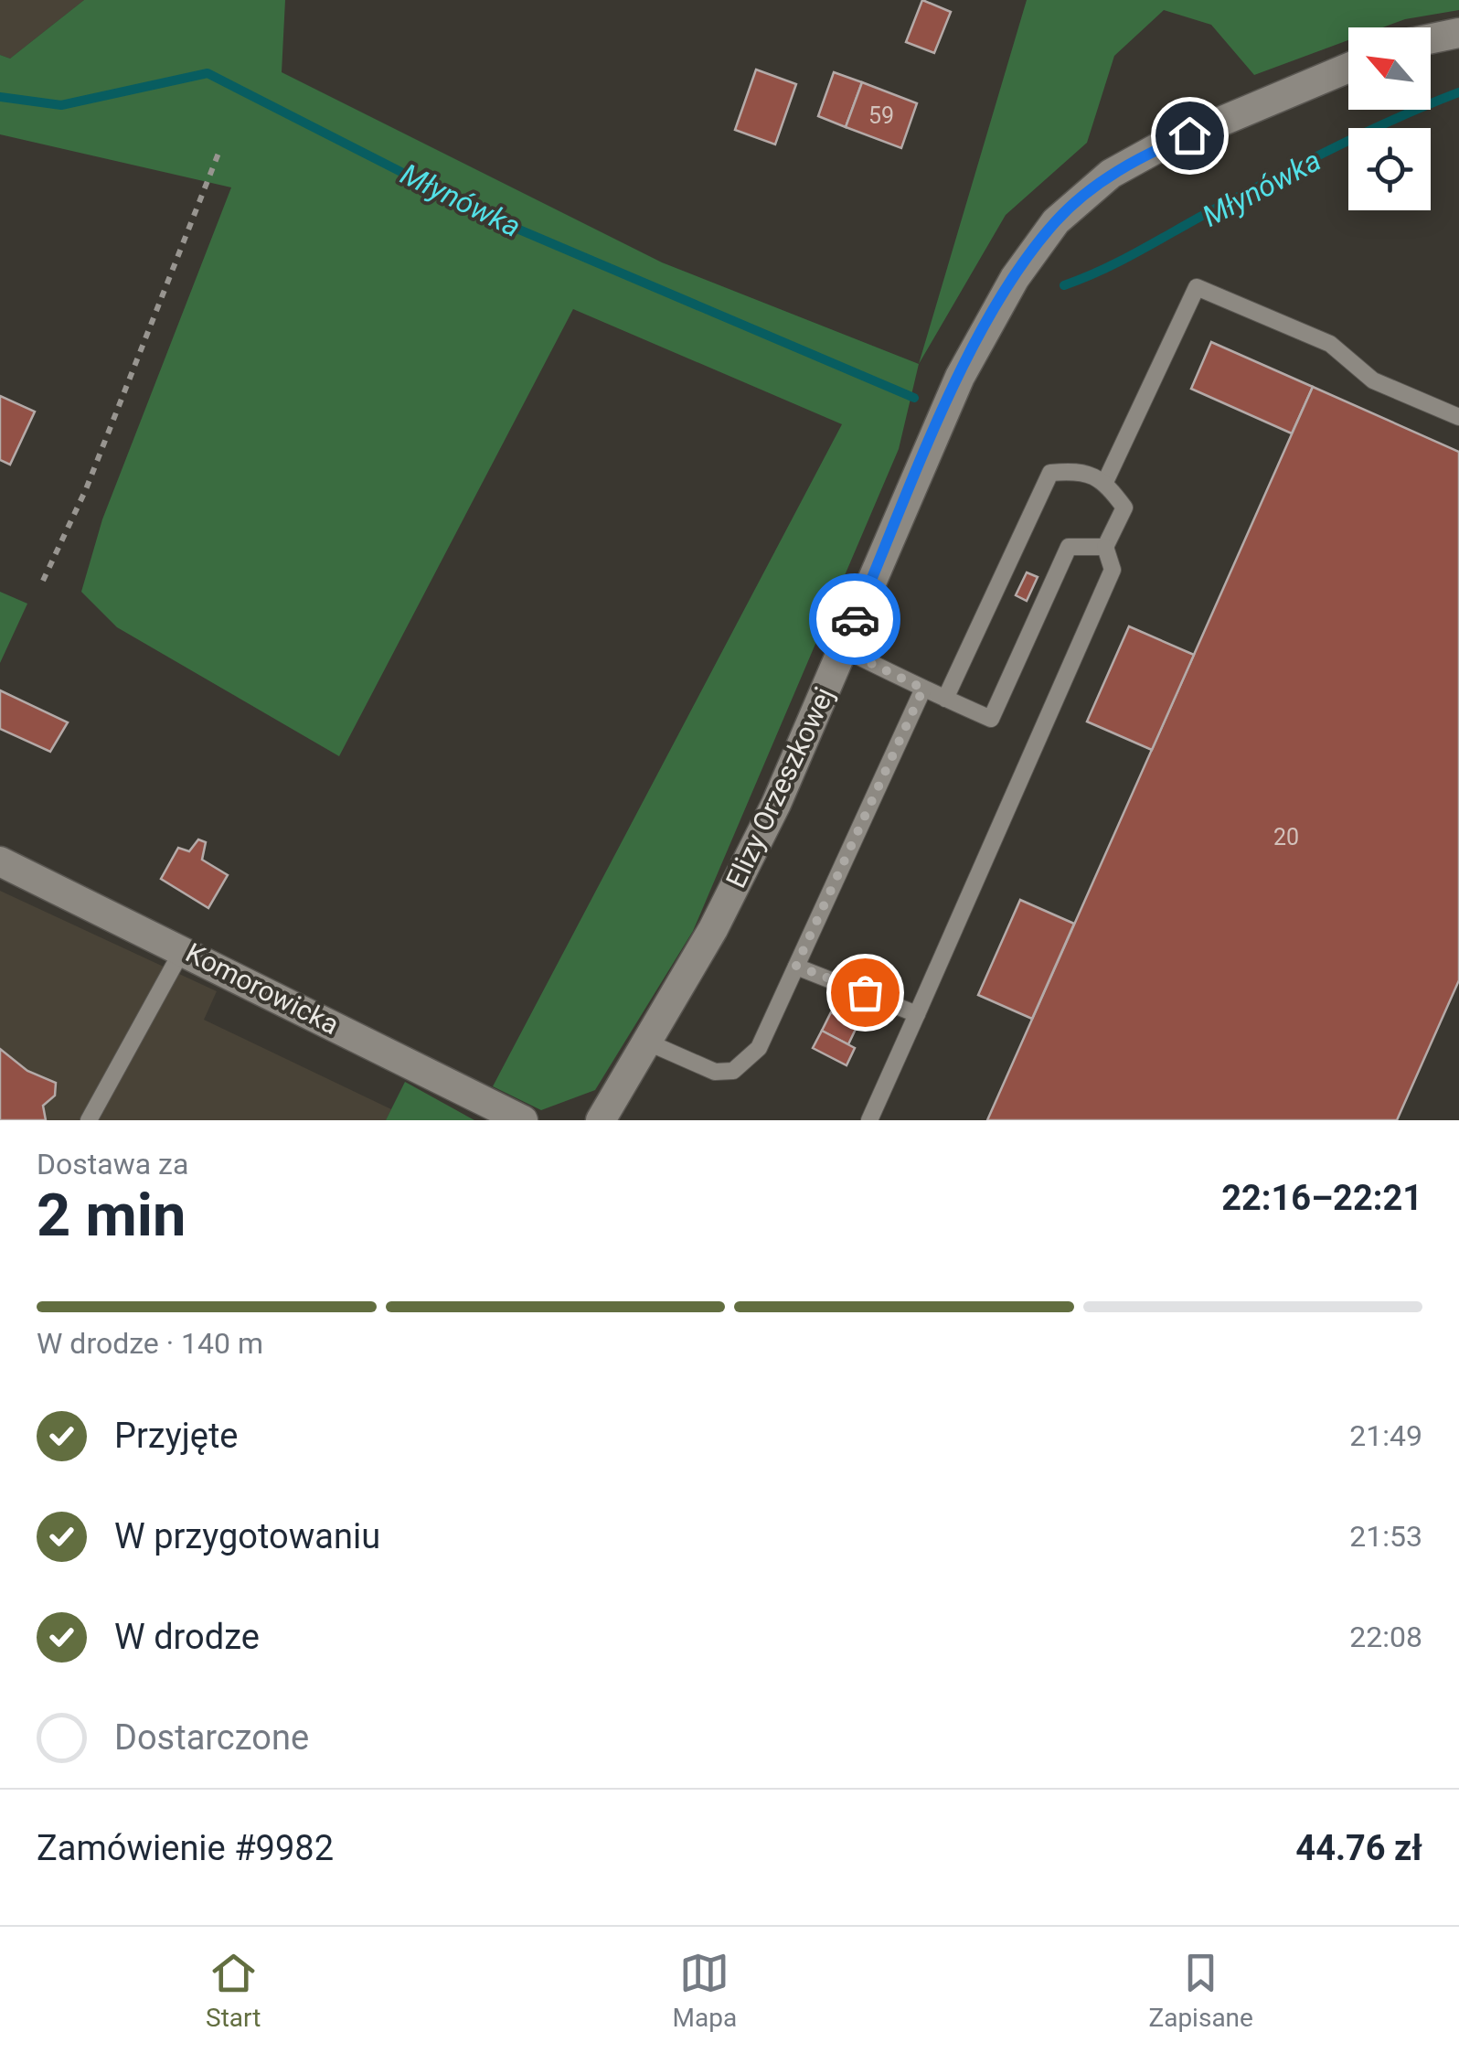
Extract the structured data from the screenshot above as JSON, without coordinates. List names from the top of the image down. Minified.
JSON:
{"streets":{"street":["Elizy Orzeszkowej","Komorowicka"]},"water":["Młynówka"],"house_numbers":["59","20"],"north":"top left","page":{"heading":["2 min","Dostawa za","22:16–22:21"],"panel":["Zamówienie #9982","44.76 zł"],"bar":"W drodze · 140 m","list":[["Przyjęte","21:49"],["W przygotowaniu","21:53"],["W drodze","22:08"],"Dostarczone"],"tabs":["Start","Mapa","Zapisane"]}}
